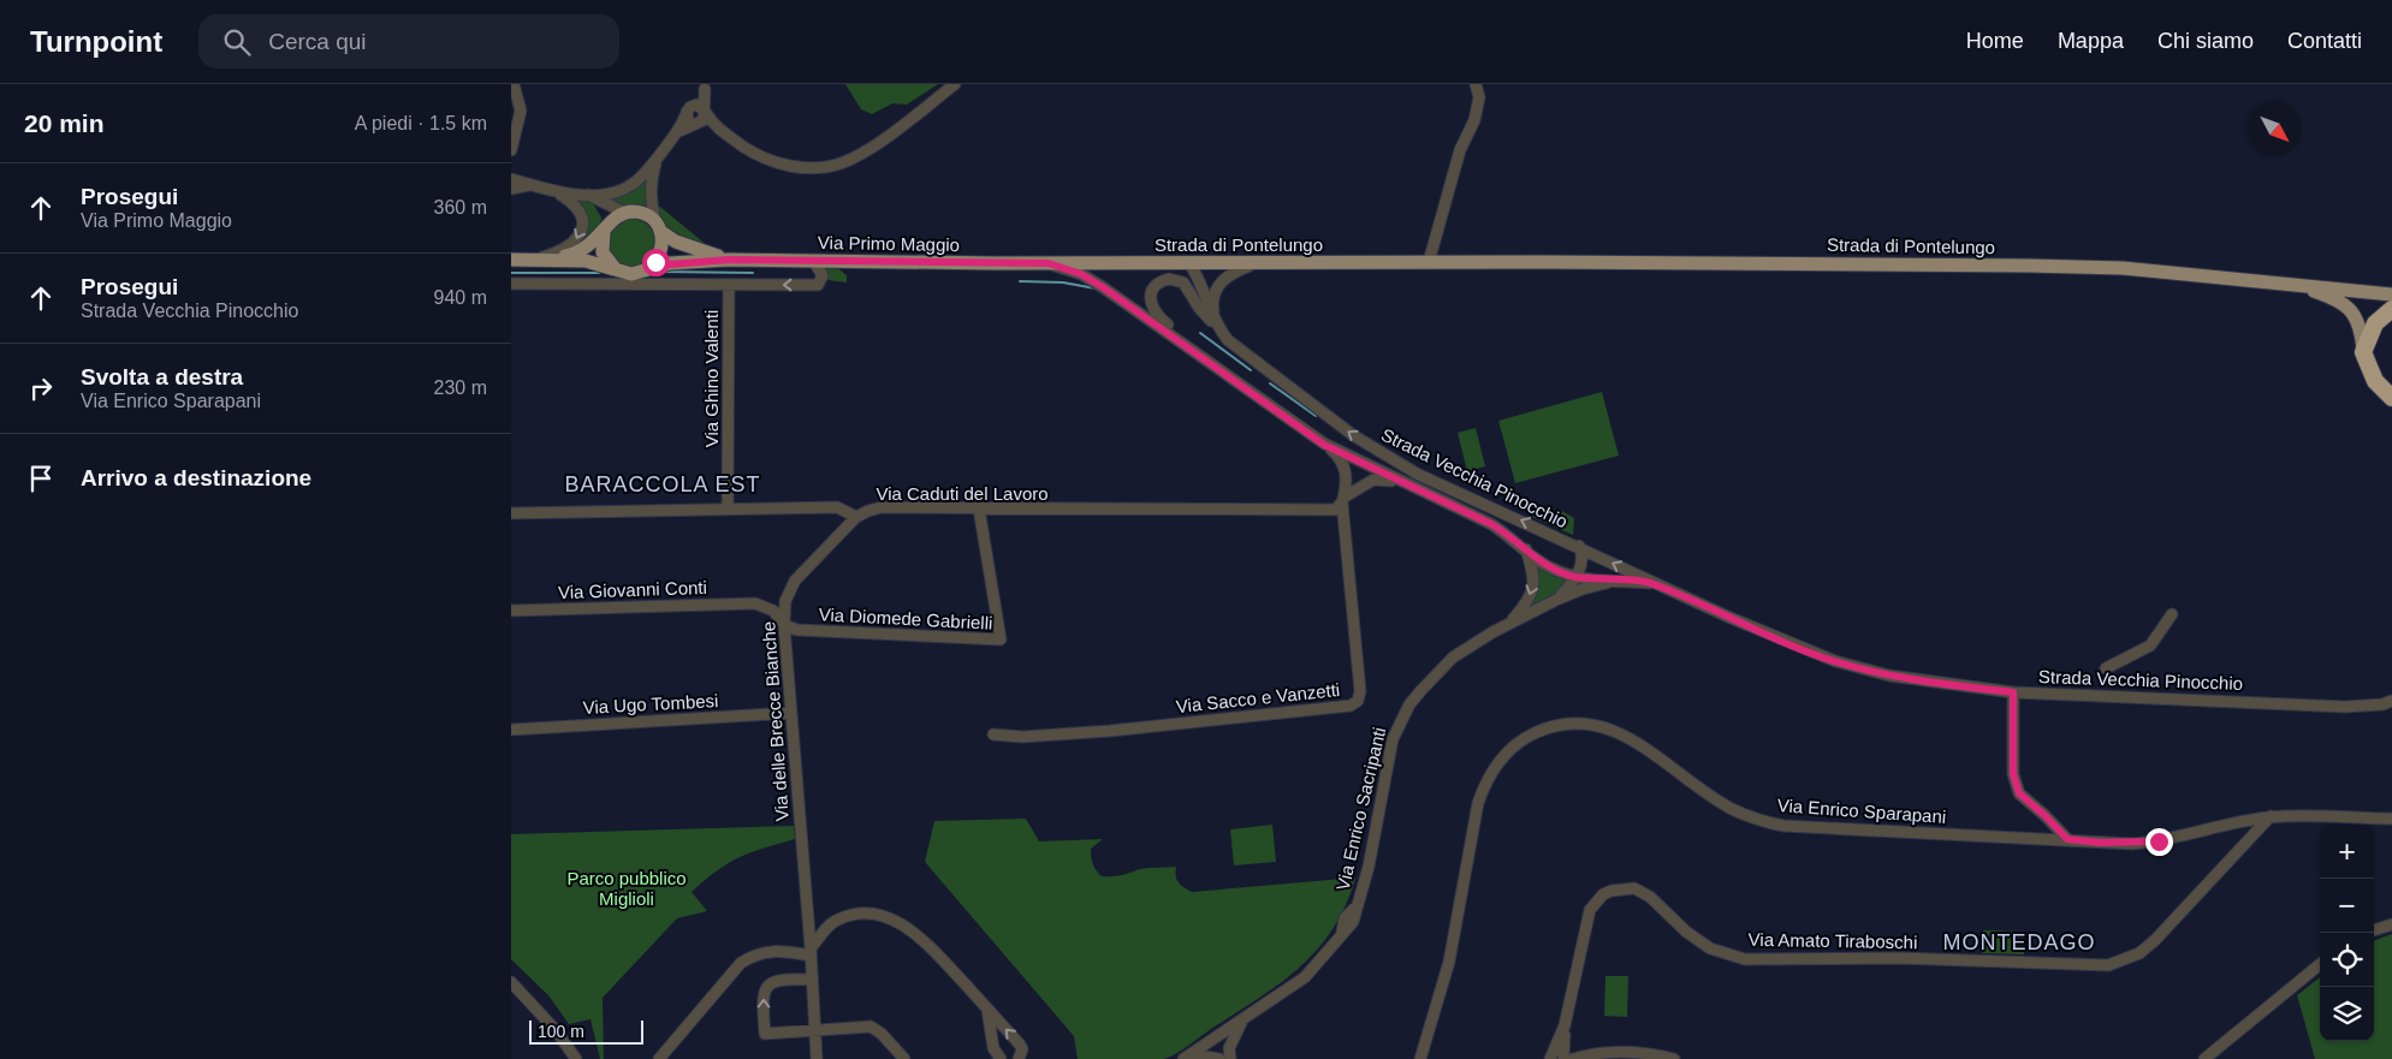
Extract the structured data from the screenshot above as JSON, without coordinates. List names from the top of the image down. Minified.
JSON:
{"streets":{"main road":["Via Primo Maggio","Strada di Pontelungo"],"street":["Via Ghino Valenti","Strada Vecchia Pinocchio","Via Caduti del Lavoro","Via Giovanni Conti","Via Diomede Gabrielli","Via Sacco e Vanzetti","Via Ugo Tombesi","Via delle Brecce Bianche","Via Enrico Sacripanti","Via Enrico Sparapani","Via Amato Tiraboschi"]},"crossings":[["Via Primo Maggio","Strada di Pontelungo"],["Via Primo Maggio","Strada Vecchia Pinocchio"],["Strada di Pontelungo","Strada Vecchia Pinocchio"],["Via Ghino Valenti","Via Caduti del Lavoro"],["Strada Vecchia Pinocchio","Via Sacco e Vanzetti"],["Strada Vecchia Pinocchio","Via Enrico Sacripanti"],["Via Caduti del Lavoro","Via Diomede Gabrielli"],["Via Caduti del Lavoro","Via Sacco e Vanzetti"],["Via Caduti del Lavoro","Via delle Brecce Bianche"],["Via Giovanni Conti","Via delle Brecce Bianche"],["Via Diomede Gabrielli","Via delle Brecce Bianche"],["Via Ugo Tombesi","Via delle Brecce Bianche"],["Via Enrico Sparapani","Via Amato Tiraboschi"]],"districts":["BARACCOLA EST","MONTEDAGO"],"parks":["Parco pubblico Miglioli"],"scale_bar":"100 m","north":"bottom right","page":{"header":"Turnpoint","search":"Cerca qui","nav":["Home","Mappa","Chi siamo","Contatti"],"heading":["20 min","A piedi · 1.5 km"],"list":[["Prosegui","Via Primo Maggio","360 m"],["Prosegui","Strada Vecchia Pinocchio","940 m"],["Svolta a destra","Via Enrico Sparapani","230 m"],"Arrivo a destinazione"],"map_buttons":["+","−"],"scale":"100 m"}}
